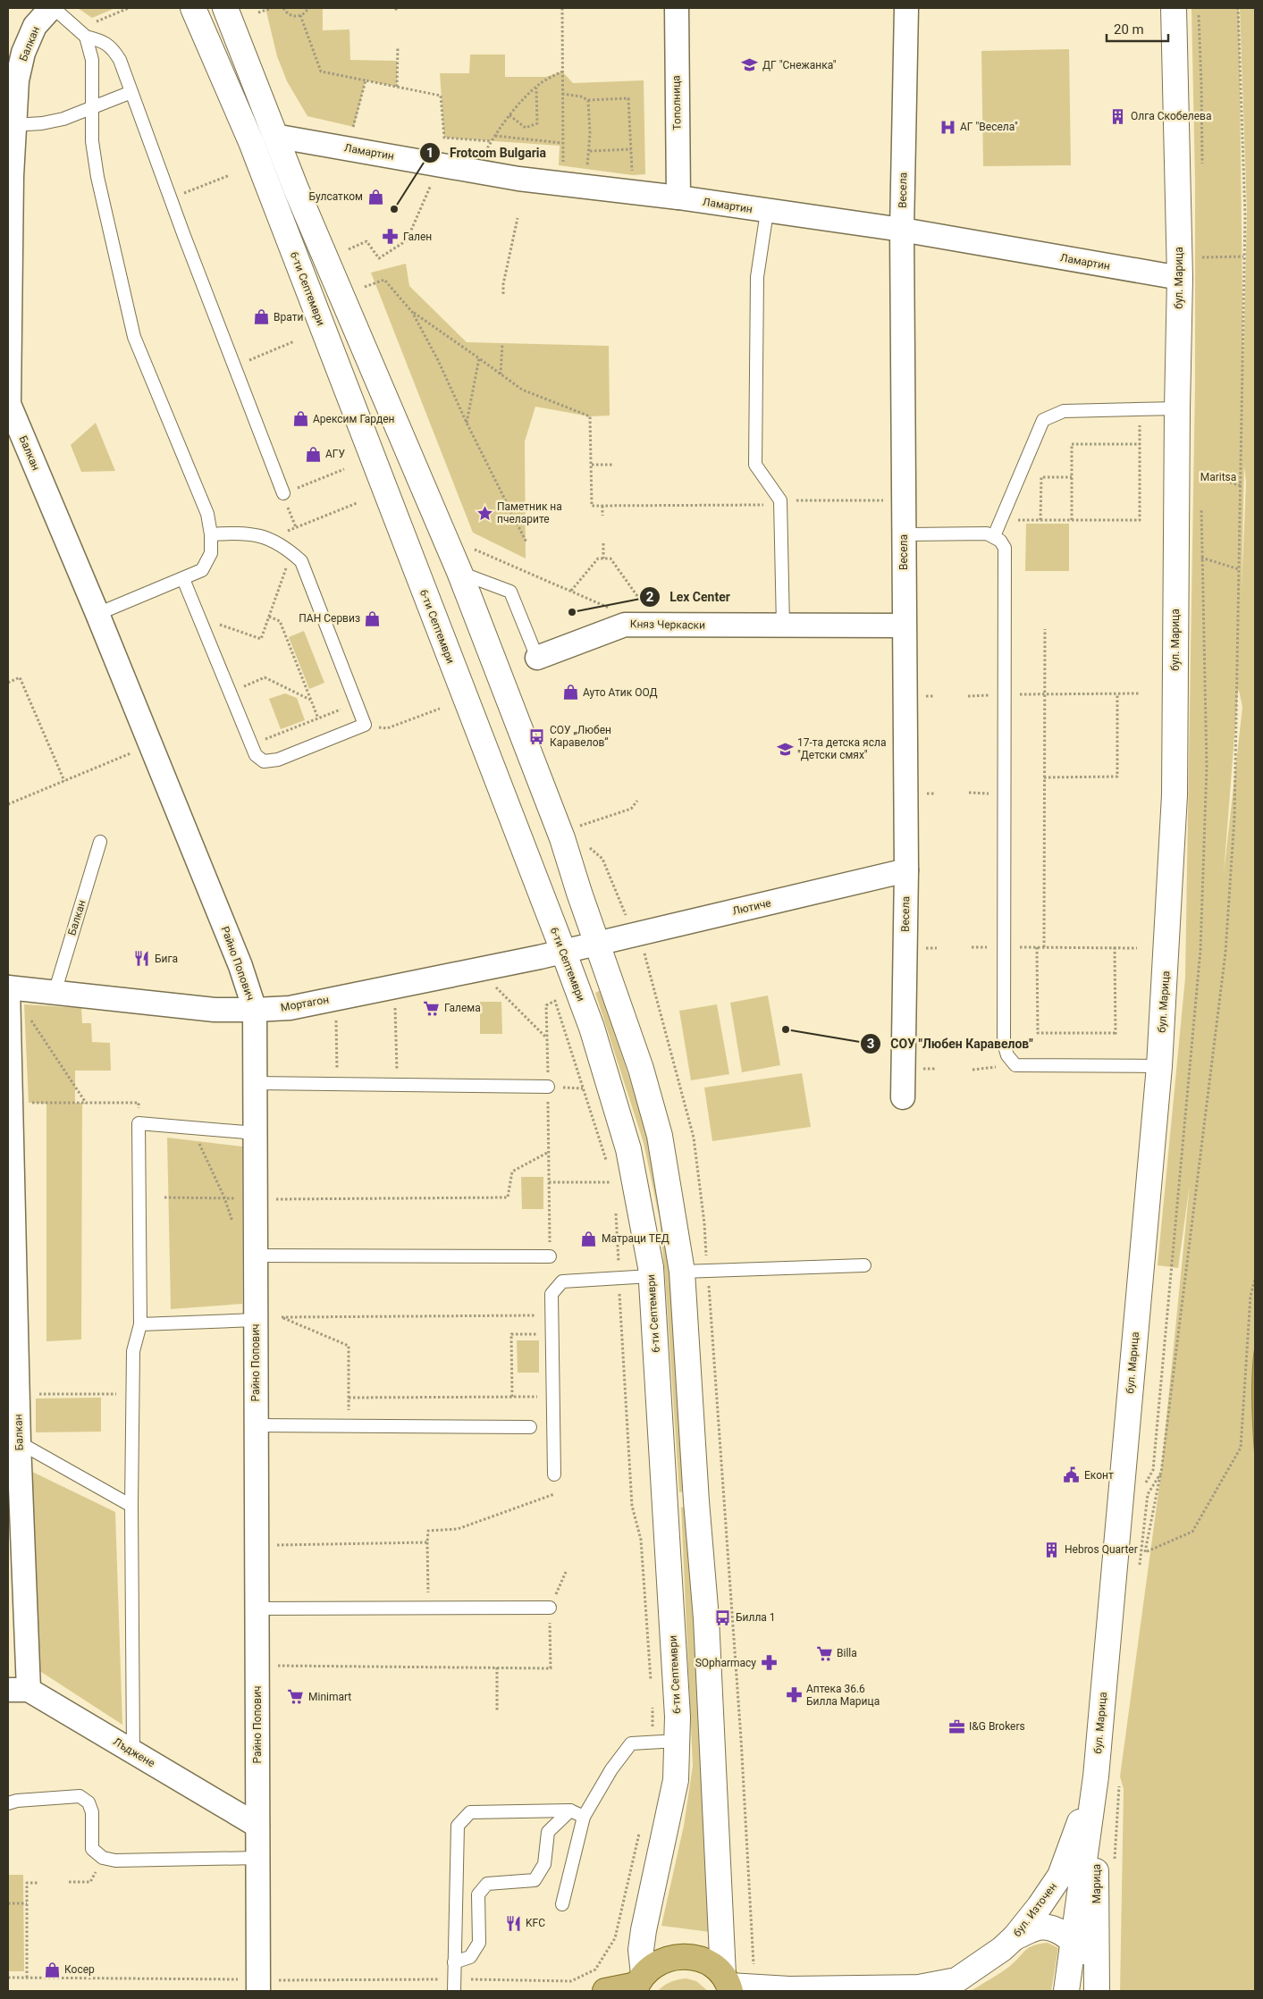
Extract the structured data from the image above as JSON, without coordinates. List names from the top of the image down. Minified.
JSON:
{"streets":{"main road":["бул. Марица","6-ти Септември","Марица","бул. Източен"],"street":["Балкан","Тополница","Ламартин","Весела","Княз Черкаски","Лютиче","Райно Попович","Мортагон","Лъджене"]},"crossings":[["Балкан","Райно Попович"],["Балкан","Мортагон"],["Балкан","Лъджене"],["Тополница","Ламартин"],["Ламартин","Весела"],["Ламартин","бул. Марица"],["Весела","Княз Черкаски"],["Весела","Лютиче"],["бул. Марица","Марица"],["бул. Марица","бул. Източен"],["6-ти Септември","Мортагон"],["Лютиче","Мортагон"],["Райно Попович","Мортагон"],["Райно Попович","Лъджене"],["Марица","бул. Източен"]],"parks":["Maritsa"],"places":{"school or university":["ДГ \"Снежанка\"","17-та детска ясла \"Детски смях\""],"building":["Олга Скобелева","Hebros Quarter"],"hospital":["АГ \"Весела\""],"shop":["Булсатком","Врати","Арексим Гарден","АГУ","ПАН Сервиз","Ауто Атик ООД","Матраци ТЕД","Косер"],"other":["Frotcom Bulgaria","Lex Center","СОУ \"Любен Каравелов\""],"pharmacy":["Гален","SOpharmacy","Аптека 36.6 Билла Марица"],"place":["Паметник на пчеларите"],"bus stop":["СОУ „Любен Каравелов“","Билла 1"],"restaurant":["Бига","KFC"],"supermarket":["Галема","Billa","Minimart"],"public building":["Еконт"],"office":["I&G Brokers"]},"scale_bar":"20 m"}
